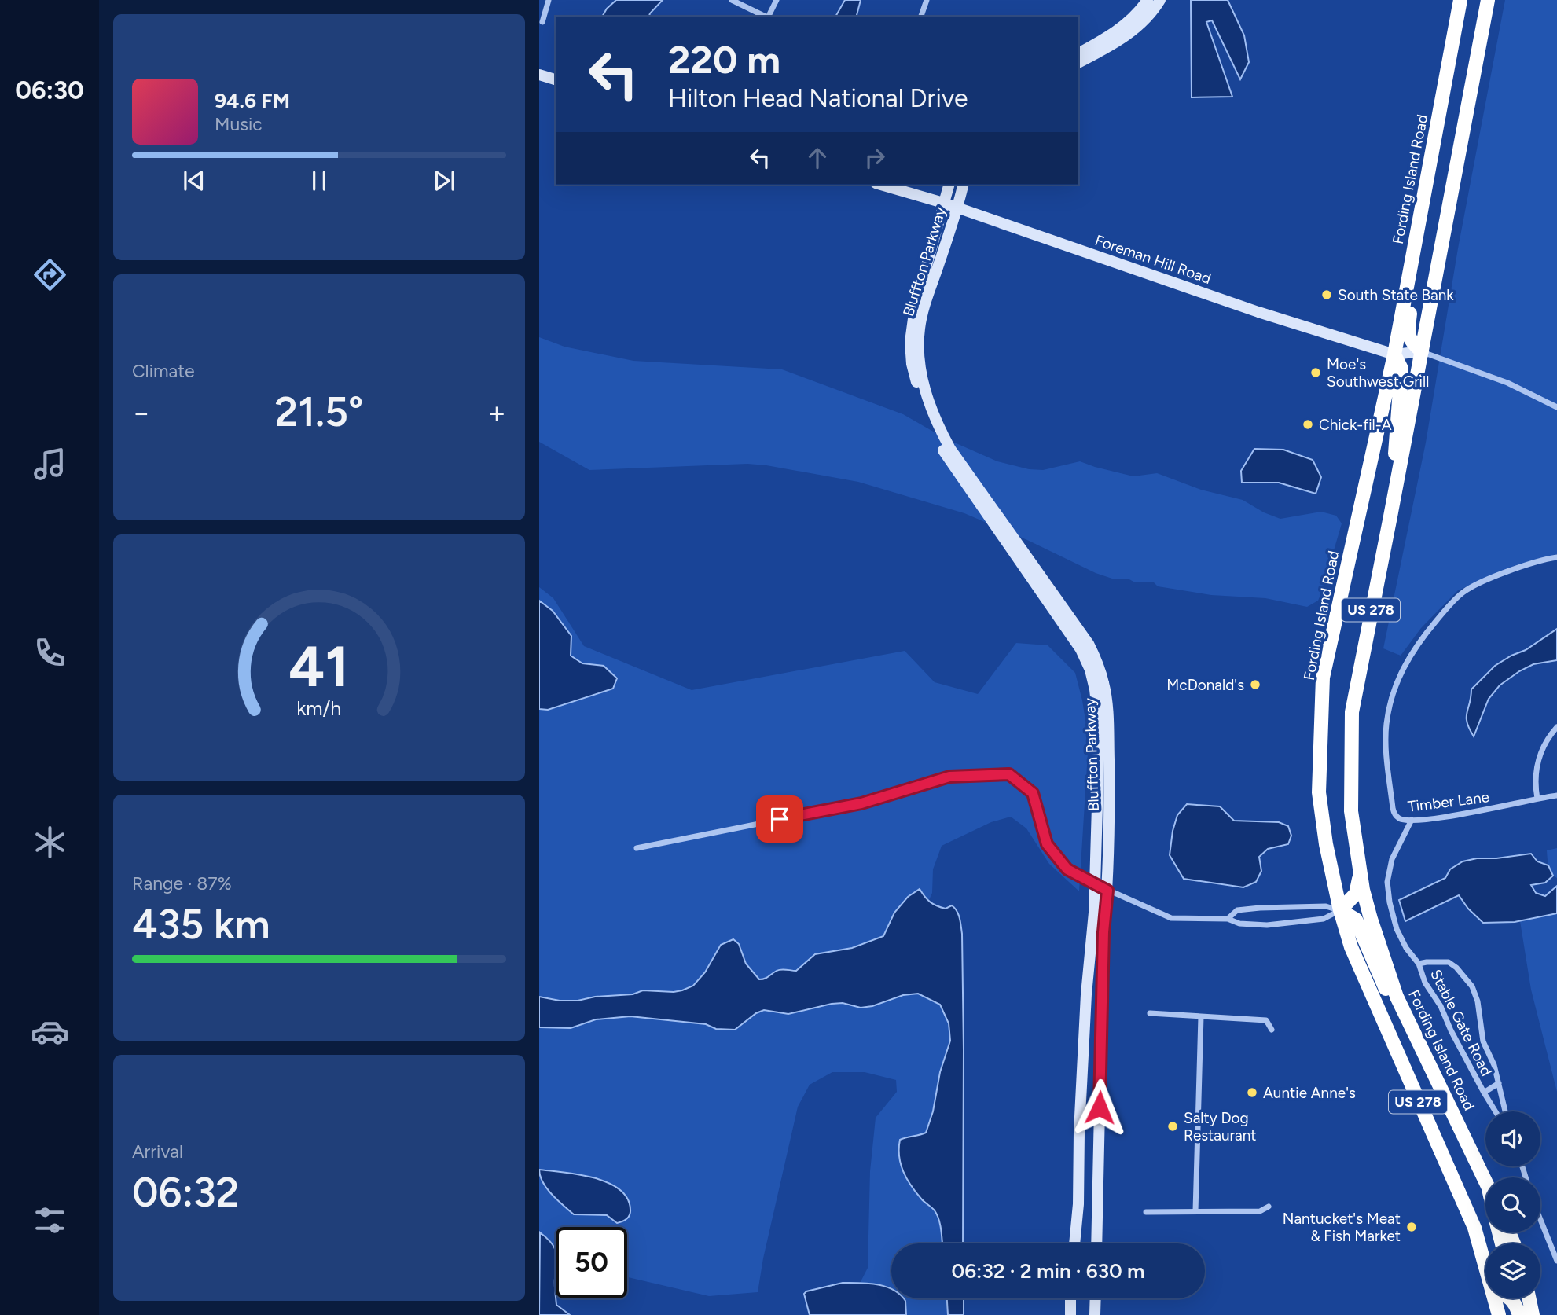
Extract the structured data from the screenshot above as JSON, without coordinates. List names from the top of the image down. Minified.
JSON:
{"streets":{"highway":["Fording Island Road","US 278"],"main road":["Foreman Hill Road","Bluffton Parkway"],"street":["Timber Lane","Stable Gate Road"]},"crossings":[["Fording Island Road","Foreman Hill Road"],["Foreman Hill Road","Bluffton Parkway"],["Timber Lane","Stable Gate Road"]],"places":["South State Bank","Moe's Southwest Grill","Chick-fil-A","McDonald's","Auntie Anne's","Salty Dog Restaurant","Nantucket's Meat & Fish Market"],"page":{"tabs":"06:30","turn":["220 m","Hilton Head National Drive"],"song":["94.6 FM","Music"],"tile":["Climate",["Range · 87%","435 km"],["Arrival","06:32"]],"heat":["−","21.5°","+"],"limit":"50","trip":"06:32 · 2 min · 630 m","gauge":["41","km/h"]}}
